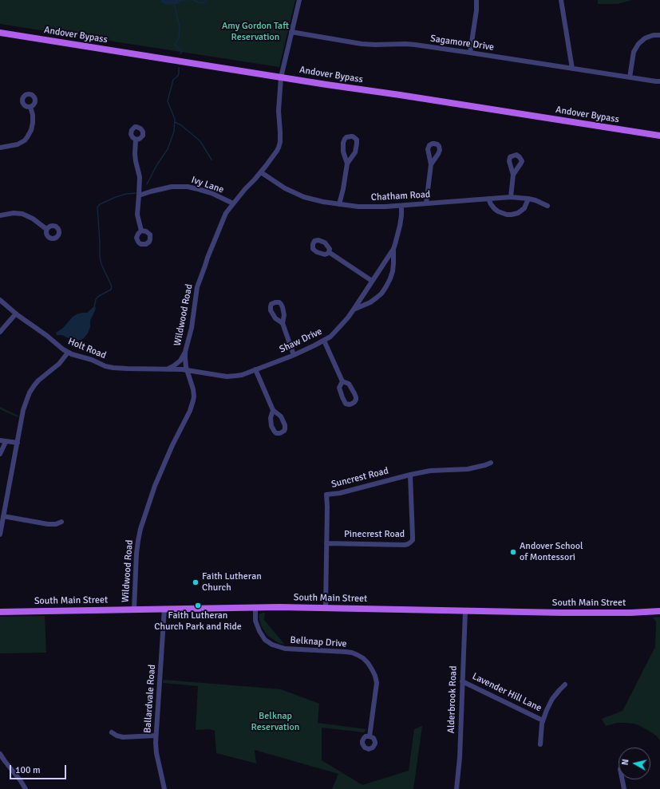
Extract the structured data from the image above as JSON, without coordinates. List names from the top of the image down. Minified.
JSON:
{"streets":{"main road":["Andover Bypass","South Main Street"],"street":["Sagamore Drive","Ivy Lane","Chatham Road","Wildwood Road","Shaw Drive","Holt Road","Suncrest Road","Pinecrest Road","Belknap Drive","Lavender Hill Lane","Ballardvale Road","Alderbrook Road"]},"crossings":[["Andover Bypass","Wildwood Road"],["Sagamore Drive","Wildwood Road"],["Ivy Lane","Wildwood Road"],["Chatham Road","Wildwood Road"],["Chatham Road","Shaw Drive"],["Wildwood Road","Shaw Drive"],["Wildwood Road","Holt Road"],["Wildwood Road","South Main Street"],["Shaw Drive","Holt Road"],["Suncrest Road","Pinecrest Road"],["Suncrest Road","South Main Street"],["South Main Street","Belknap Drive"],["South Main Street","Ballardvale Road"],["South Main Street","Alderbrook Road"],["Lavender Hill Lane","Alderbrook Road"]],"parks":["Amy Gordon Taft Reservation","Belknap Reservation"],"places":["Andover School of Montessori","Faith Lutheran Church","Faith Lutheran Church Park and Ride"],"scale_bar":"100 m","north":"left"}
